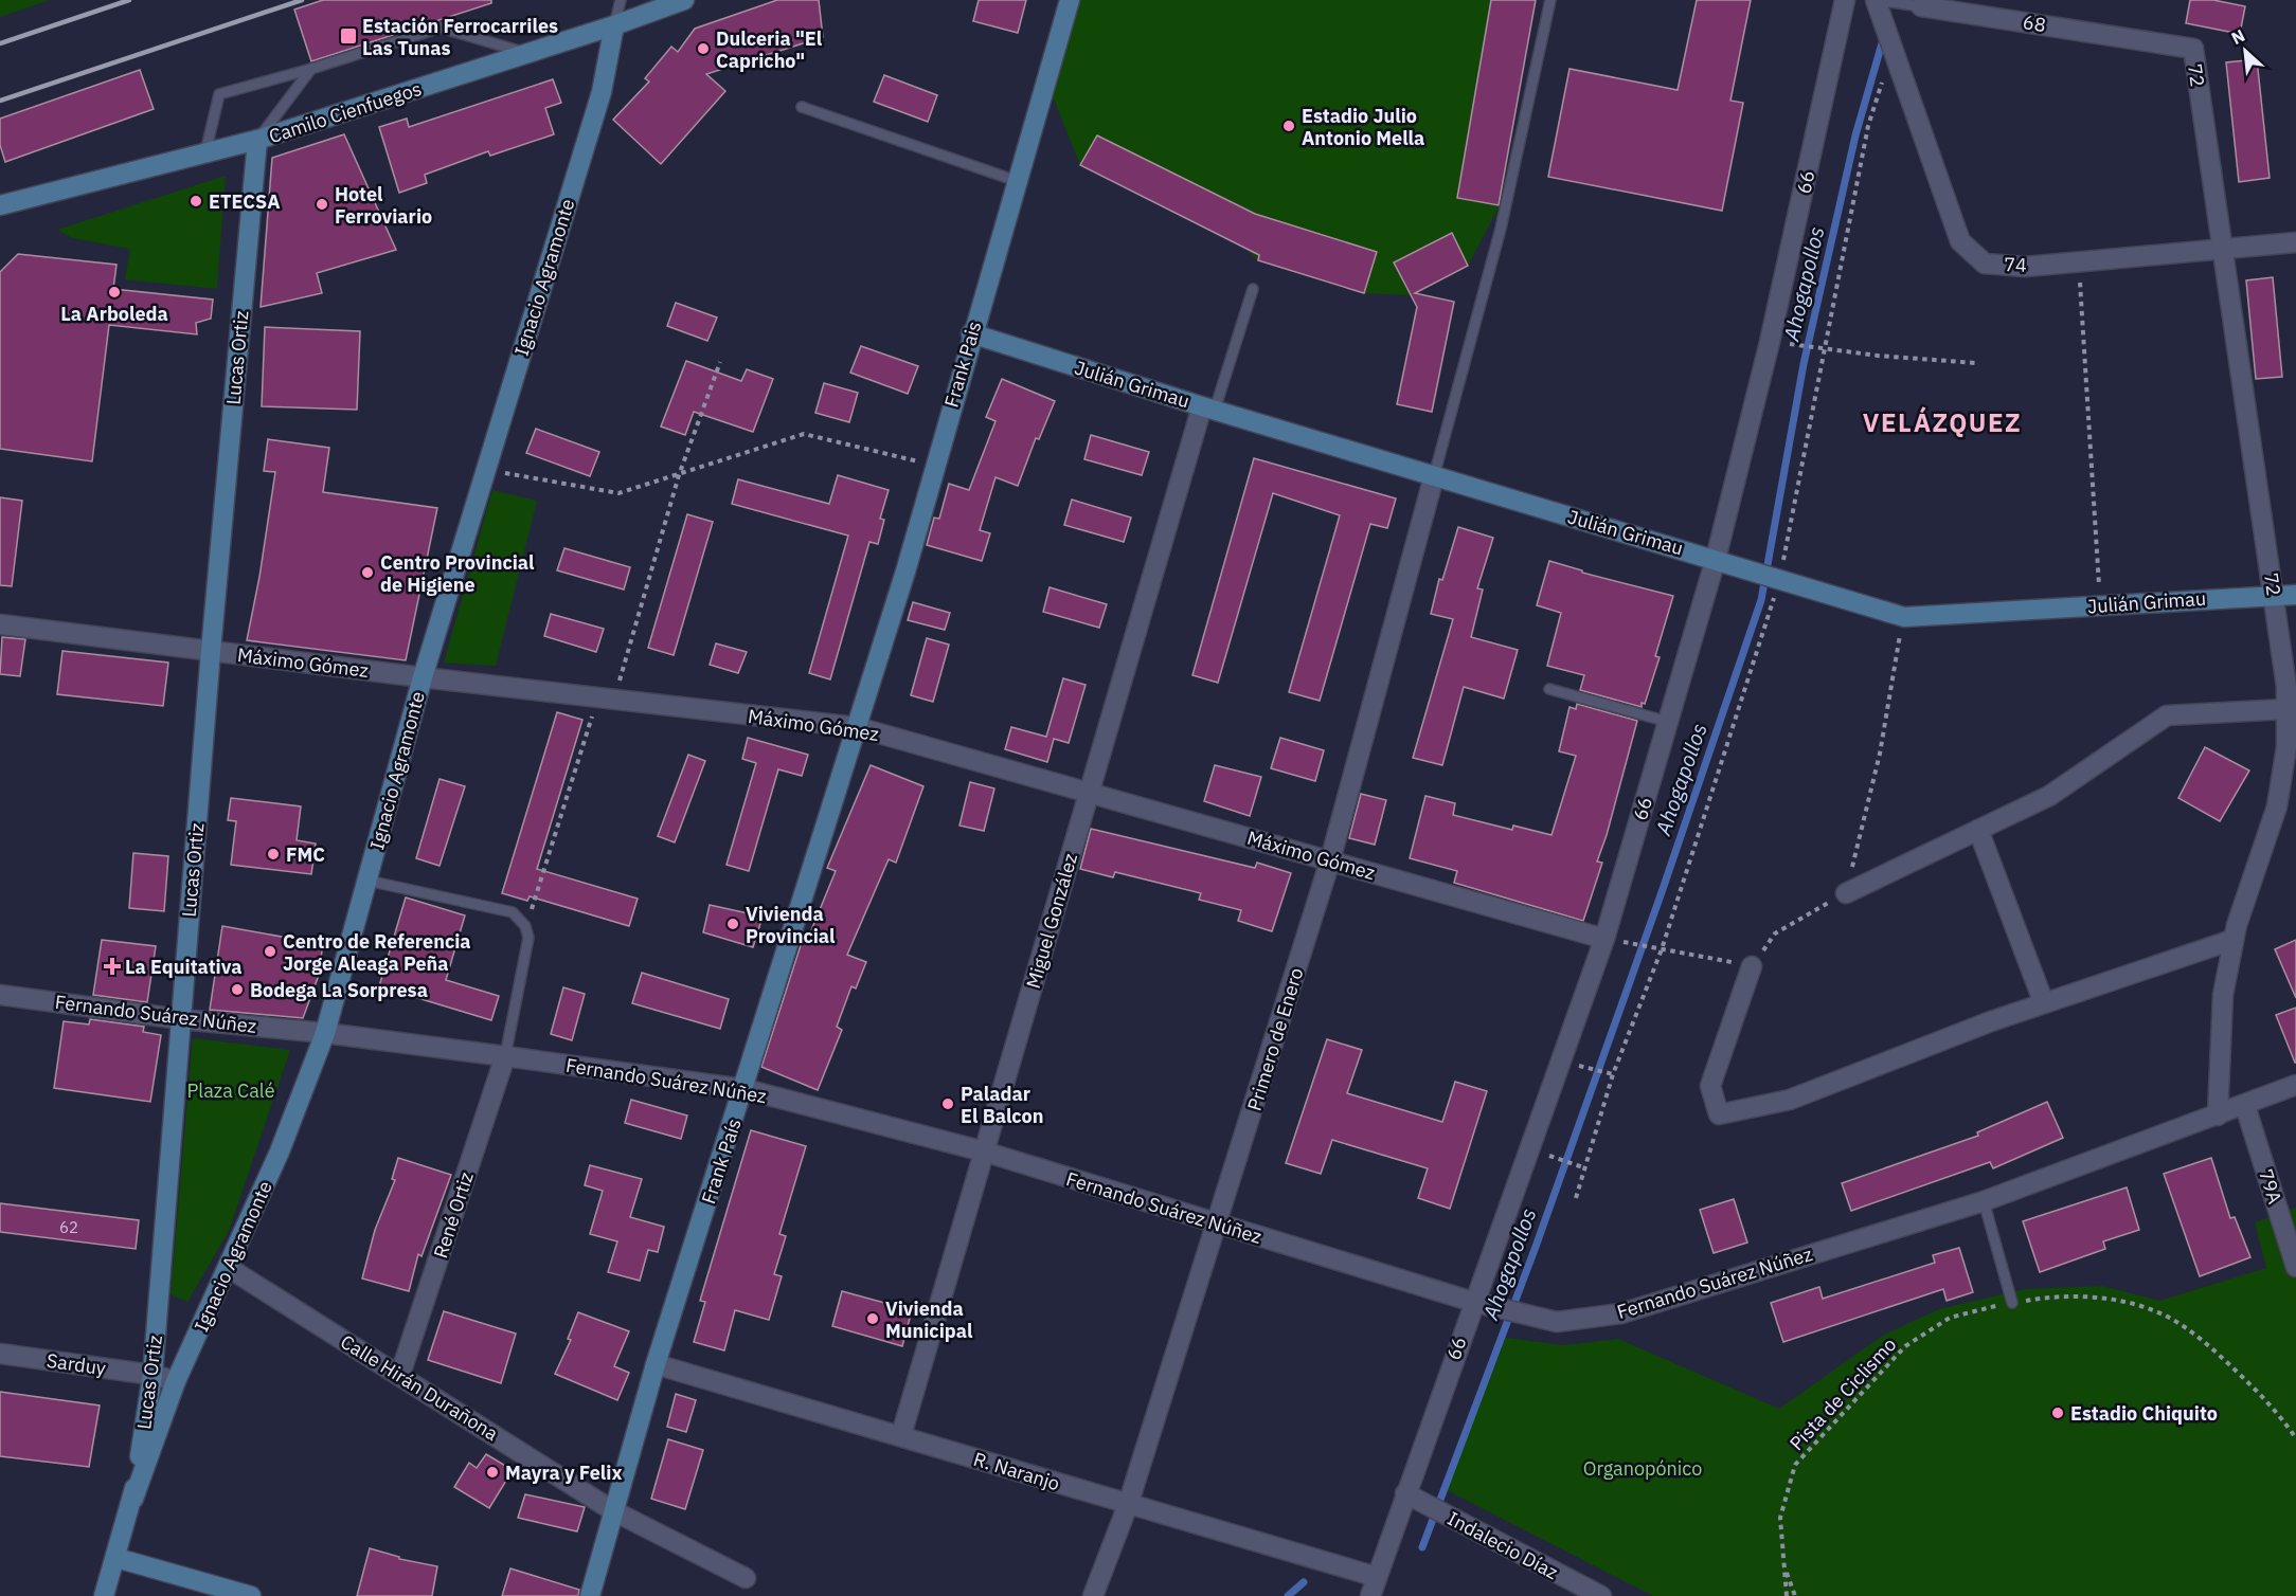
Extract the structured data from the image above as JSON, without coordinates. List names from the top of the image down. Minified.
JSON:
{"streets":{"main road":["Camilo Cienfuegos","Ignacio Agramonte","Lucas Ortiz","Frank Pais","Julián Grimau","Frank País"],"street":["68","72","66","74","Máximo Gómez","Miguel González","Fernando Suárez Núñez","Primero de Enero","79A","René Ortiz","Sarduy","Calle Hirán Durañona","R. Naranjo","Indalecio Díaz"],"path":["Pista de Ciclismo"]},"crossings":[["68","72"],["68","74"],["72","74"],["72","Julián Grimau"],["72","Fernando Suárez Núñez"],["Camilo Cienfuegos","Ignacio Agramonte"],["Camilo Cienfuegos","Lucas Ortiz"],["66","Julián Grimau"],["66","Máximo Gómez"],["66","Fernando Suárez Núñez"],["66","R. Naranjo"],["66","Indalecio Díaz"],["Ignacio Agramonte","Lucas Ortiz"],["Ignacio Agramonte","Máximo Gómez"],["Ignacio Agramonte","Fernando Suárez Núñez"],["Ignacio Agramonte","Sarduy"],["Ignacio Agramonte","Calle Hirán Durañona"],["Lucas Ortiz","Máximo Gómez"],["Lucas Ortiz","Fernando Suárez Núñez"],["Lucas Ortiz","Sarduy"],["Frank Pais","Julián Grimau"],["Frank Pais","Máximo Gómez"],["Frank Pais","Frank País"],["Julián Grimau","Miguel González"],["Julián Grimau","Primero de Enero"],["Máximo Gómez","Miguel González"],["Máximo Gómez","Primero de Enero"],["Máximo Gómez","Frank País"],["Miguel González","Fernando Suárez Núñez"],["Miguel González","R. Naranjo"],["Fernando Suárez Núñez","Primero de Enero"],["Fernando Suárez Núñez","Frank País"],["Fernando Suárez Núñez","79A"],["Fernando Suárez Núñez","René Ortiz"],["Primero de Enero","R. Naranjo"],["Frank País","Calle Hirán Durañona"],["Frank País","R. Naranjo"],["René Ortiz","Calle Hirán Durañona"]],"districts":["VELÁZQUEZ"],"water":["Ahogapollos"],"parks":["Plaza Calé","Organopónico"],"places":{"transit":["Estación Ferrocarriles Las Tunas"],"other":["Dulceria \"El Capricho\"","Estadio Julio Antonio Mella","ETECSA","Hotel Ferroviario","La Arboleda","Centro Provincial de Higiene","FMC","Vivienda Provincial","Centro de Referencia Jorge Aleaga Peña","Bodega La Sorpresa","Paladar El Balcon","Vivienda Municipal","Estadio Chiquito","Mayra y Felix"],"health":["La Equitativa"]},"house_numbers":["62"],"north":"top left"}
